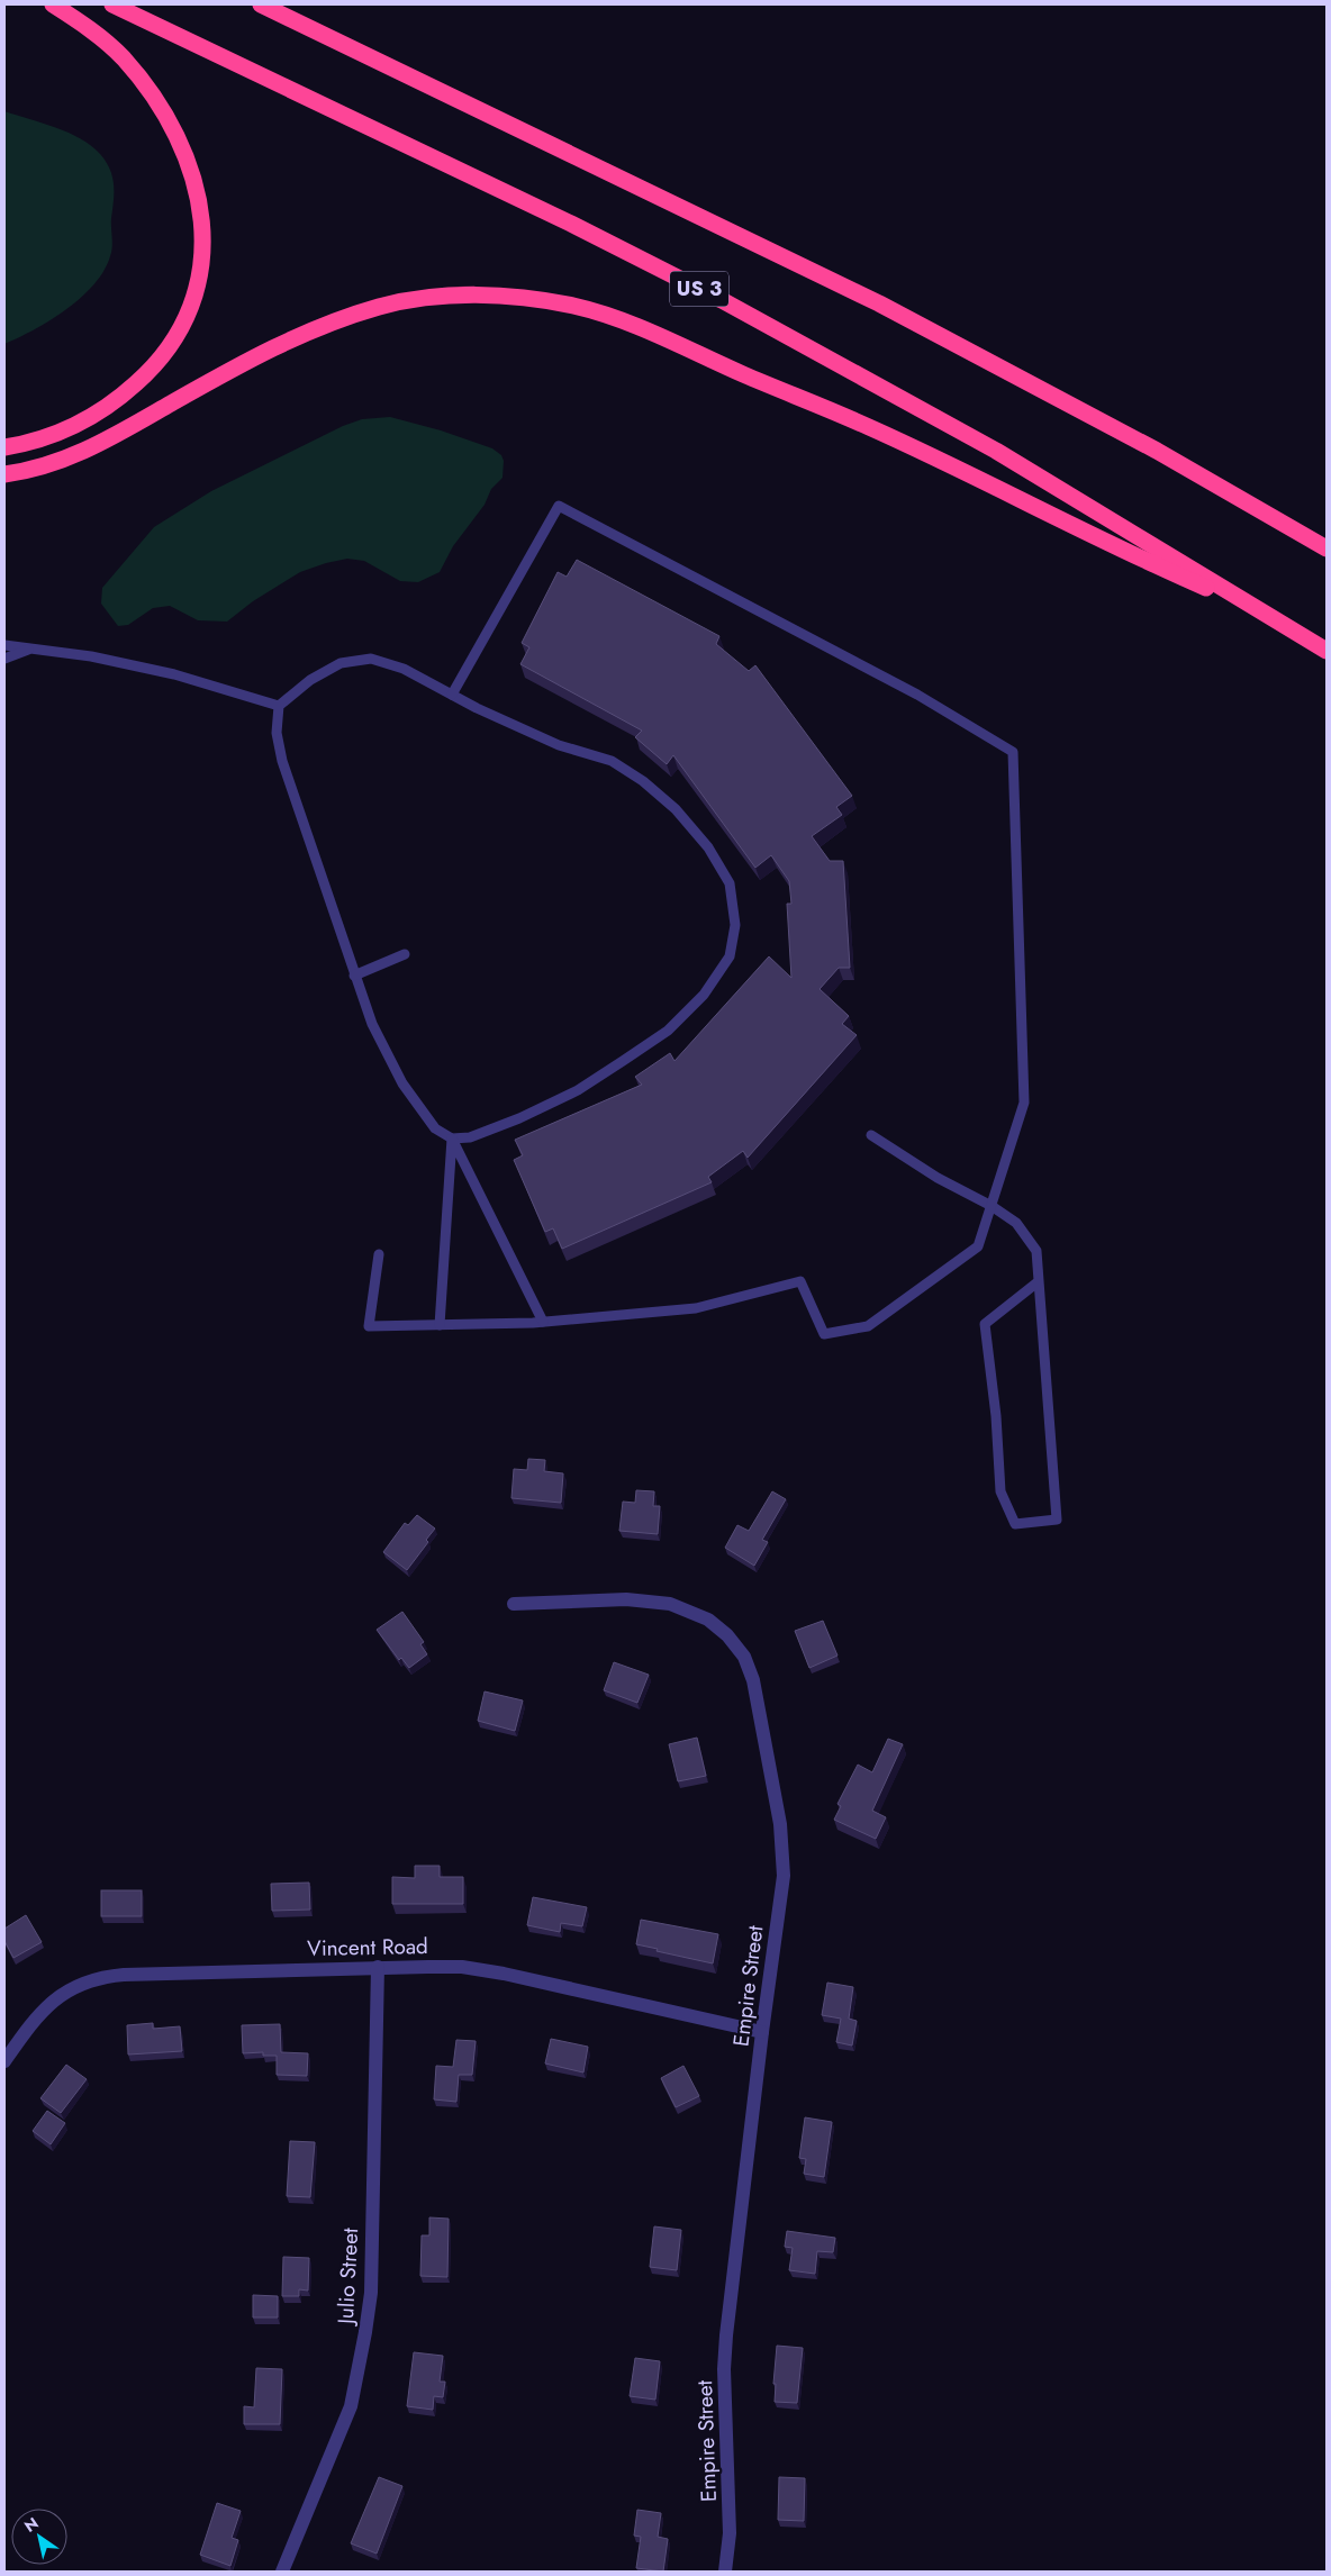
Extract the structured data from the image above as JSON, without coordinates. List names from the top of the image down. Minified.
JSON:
{"streets":{"highway":["US 3"],"street":["Vincent Road","Empire Street","Julio Street"]},"crossings":[["Vincent Road","Empire Street"],["Vincent Road","Julio Street"]],"north":"top left"}
